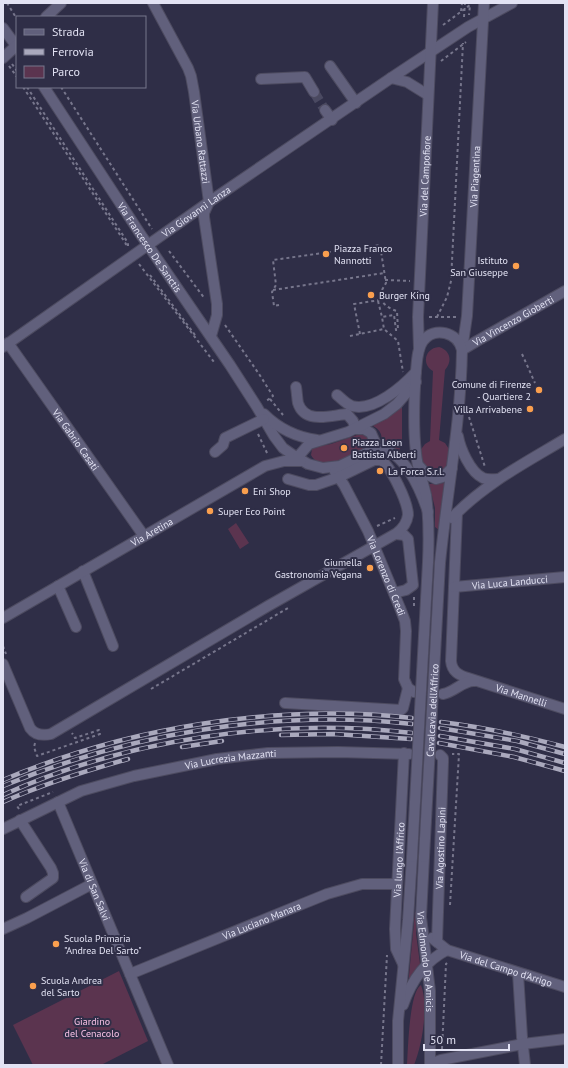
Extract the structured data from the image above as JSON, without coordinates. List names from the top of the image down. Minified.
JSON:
{"streets":{"street":["Via Urbano Rattazzi","Via del Campofiore","Via Piagentina","Via Giovanni Lanza","Via Francesco De Sanctis","Via Vincenzo Gioberti","Via Gabrio Casati","Via Aretina","Via Lorenzo di Credi","Via Luca Landucci","Via Mannelli","Cavalcavia dell'Affrico","Via Lucrezia Mazzanti","Via Agostino Lapini","Via lungo l'Affrico","Via di San Salvi","Via Luciano Manara","Via Edmondo De Amicis","Via del Campo d'Arrigo"]},"crossings":[["Via Urbano Rattazzi","Via Giovanni Lanza"],["Via Urbano Rattazzi","Via Francesco De Sanctis"],["Via del Campofiore","Via Giovanni Lanza"],["Via Piagentina","Via Giovanni Lanza"],["Via Piagentina","Via Vincenzo Gioberti"],["Via Giovanni Lanza","Via Francesco De Sanctis"],["Via Giovanni Lanza","Via Gabrio Casati"],["Via Gabrio Casati","Via Aretina"],["Cavalcavia dell'Affrico","Via lungo l'Affrico"],["Cavalcavia dell'Affrico","Via Edmondo De Amicis"],["Via Lucrezia Mazzanti","Via lungo l'Affrico"],["Via Lucrezia Mazzanti","Via di San Salvi"],["Via Agostino Lapini","Via del Campo d'Arrigo"],["Via lungo l'Affrico","Via Luciano Manara"],["Via lungo l'Affrico","Via Edmondo De Amicis"],["Via lungo l'Affrico","Via del Campo d'Arrigo"],["Via di San Salvi","Via Luciano Manara"],["Via Edmondo De Amicis","Via del Campo d'Arrigo"]],"parks":["Giardino del Cenacolo"],"places":["Piazza Franco Nannotti","Istituto San Giuseppe","Burger King","Comune di Firenze - Quartiere 2","Villa Arrivabene","Piazza Leon Battista Alberti","La Forca S.r.l.","Eni Shop","Super Eco Point","Giumella Gastronomia Vegana","Scuola Primaria \"Andrea Del Sarto\"","Scuola Andrea del Sarto"],"legend":["Strada","Ferrovia","Parco"],"scale_bar":"50 m"}
